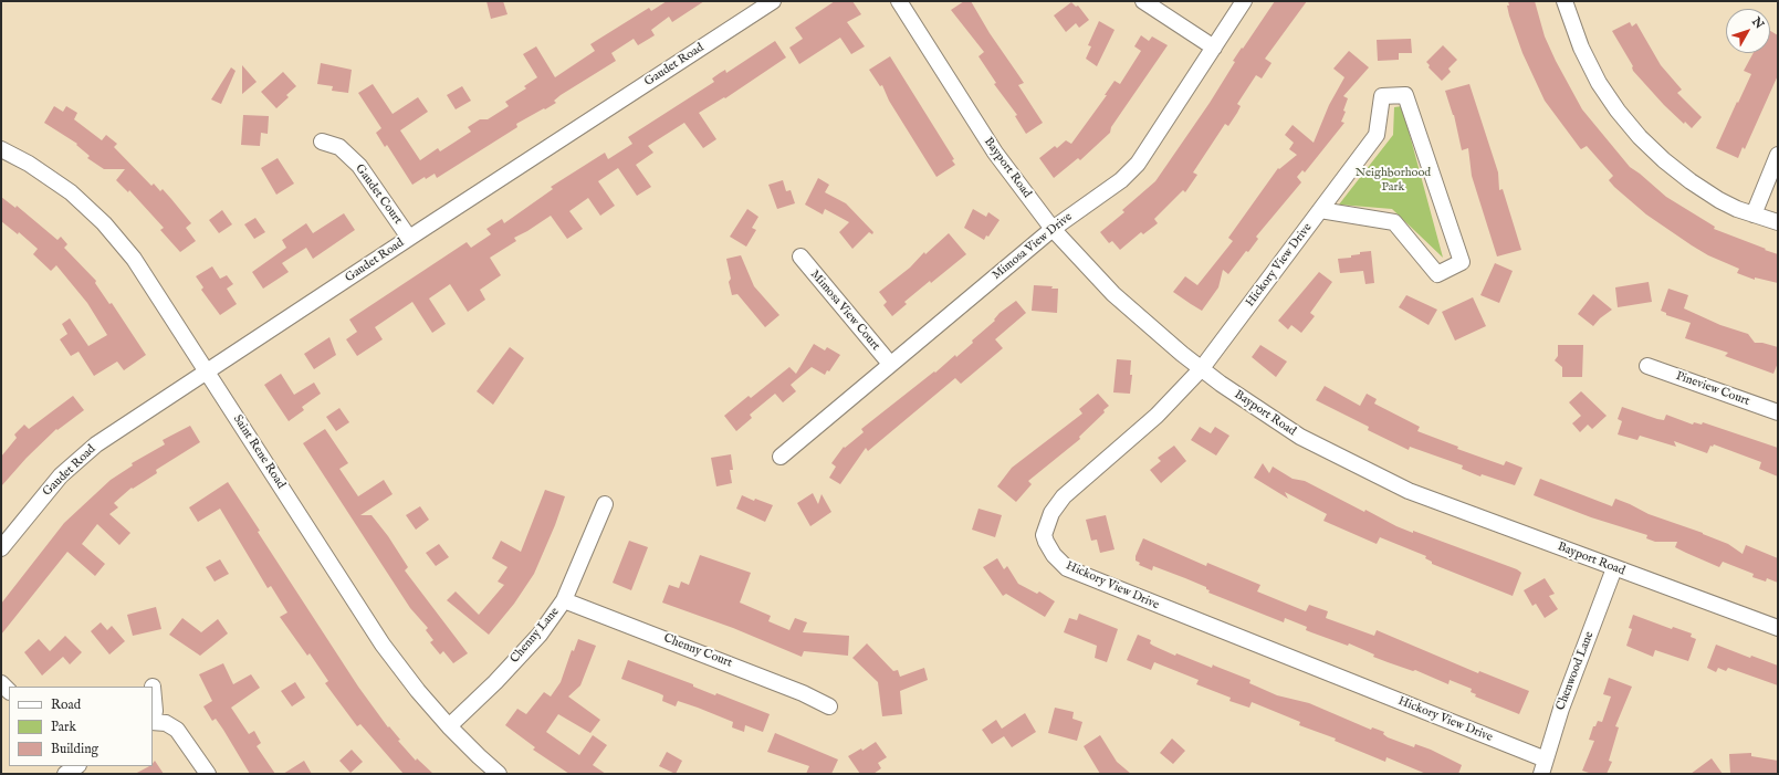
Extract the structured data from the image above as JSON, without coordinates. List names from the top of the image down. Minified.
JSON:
{"streets":{"street":["Gaudet Road","Bayport Road","Gaudet Court","Mimosa View Drive","Hickory View Drive","Mimosa View Court","Pineview Court","Saint Rene Road","Chenny Lane","Chenny Court","Chenwood Lane"]},"crossings":[["Gaudet Road","Gaudet Court"],["Gaudet Road","Saint Rene Road"],["Bayport Road","Mimosa View Drive"],["Bayport Road","Hickory View Drive"],["Bayport Road","Chenwood Lane"],["Mimosa View Drive","Mimosa View Court"],["Hickory View Drive","Chenwood Lane"],["Saint Rene Road","Chenny Lane"],["Chenny Lane","Chenny Court"]],"parks":["Neighborhood Park"],"legend":["Road","Park","Building"],"north":"top right"}
